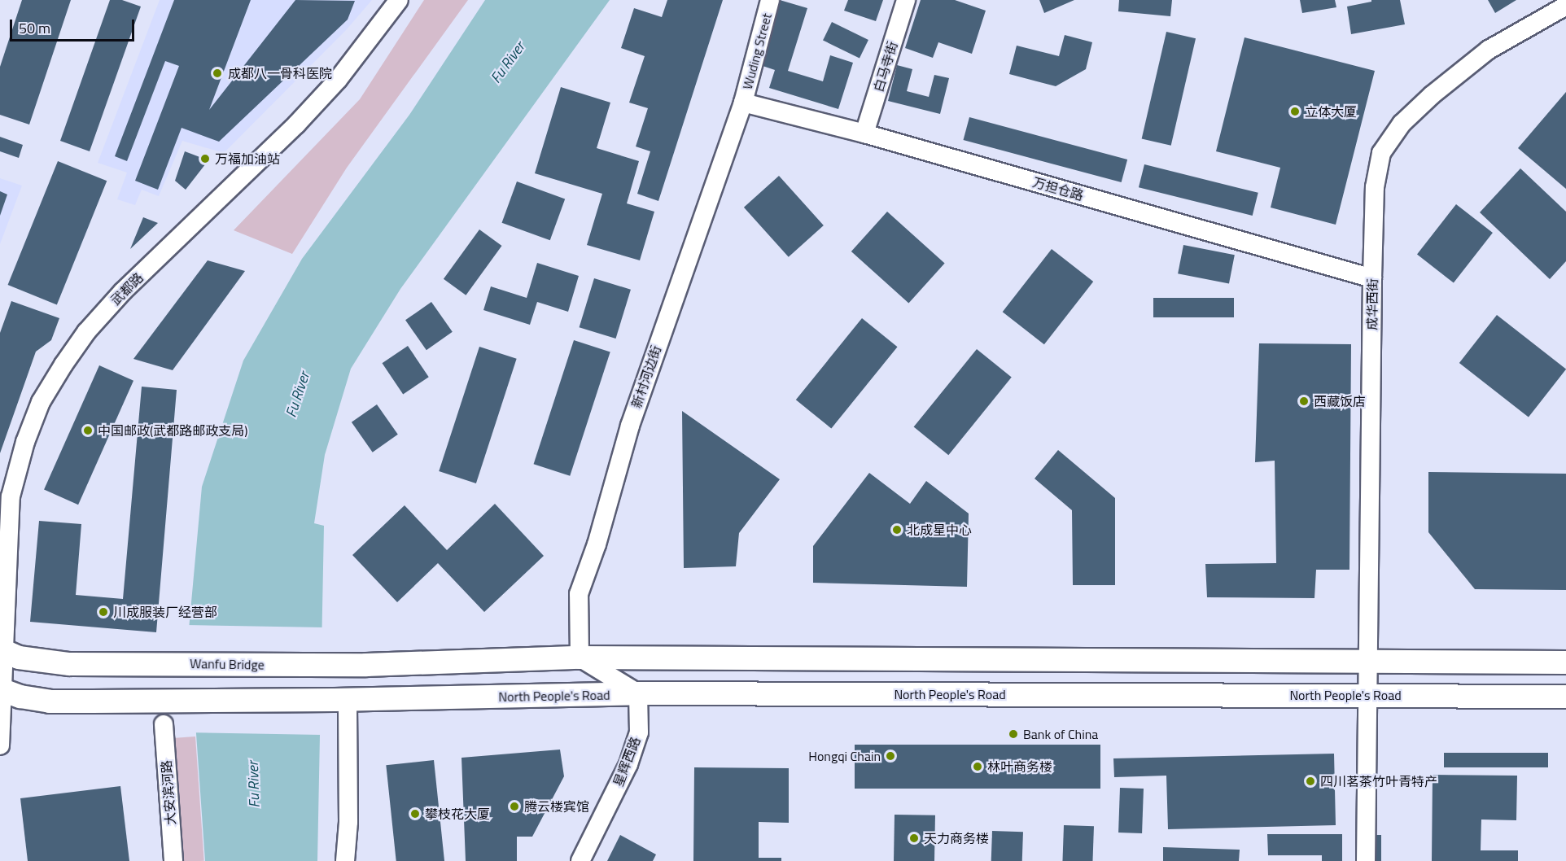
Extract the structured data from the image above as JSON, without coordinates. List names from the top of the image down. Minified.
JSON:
{"streets":{"main road":["Wanfu Bridge","North People's Road"],"street":["Wuding Street","白马寺街","万担仓路","武都路","成华西街","新村河边街","星辉西路","大安滨河路"]},"crossings":[["Wuding Street","万担仓路"],["Wuding Street","新村河边街"],["白马寺街","万担仓路"],["万担仓路","成华西街"],["万担仓路","新村河边街"],["武都路","Wanfu Bridge"],["成华西街","North People's Road"],["新村河边街","Wanfu Bridge"],["North People's Road","星辉西路"]],"water":["Fu River"],"places":["成都八一骨科医院","立体大厦","万福加油站","西藏饭店","中国邮政(武都路邮政支局)","北成星中心","川成服装厂经营部","Bank of China","Hongqi Chain","林叶商务楼","四川茗茶竹叶青特产","腾云楼宾馆","攀枝花大厦","天力商务楼"],"scale_bar":"50 m"}
